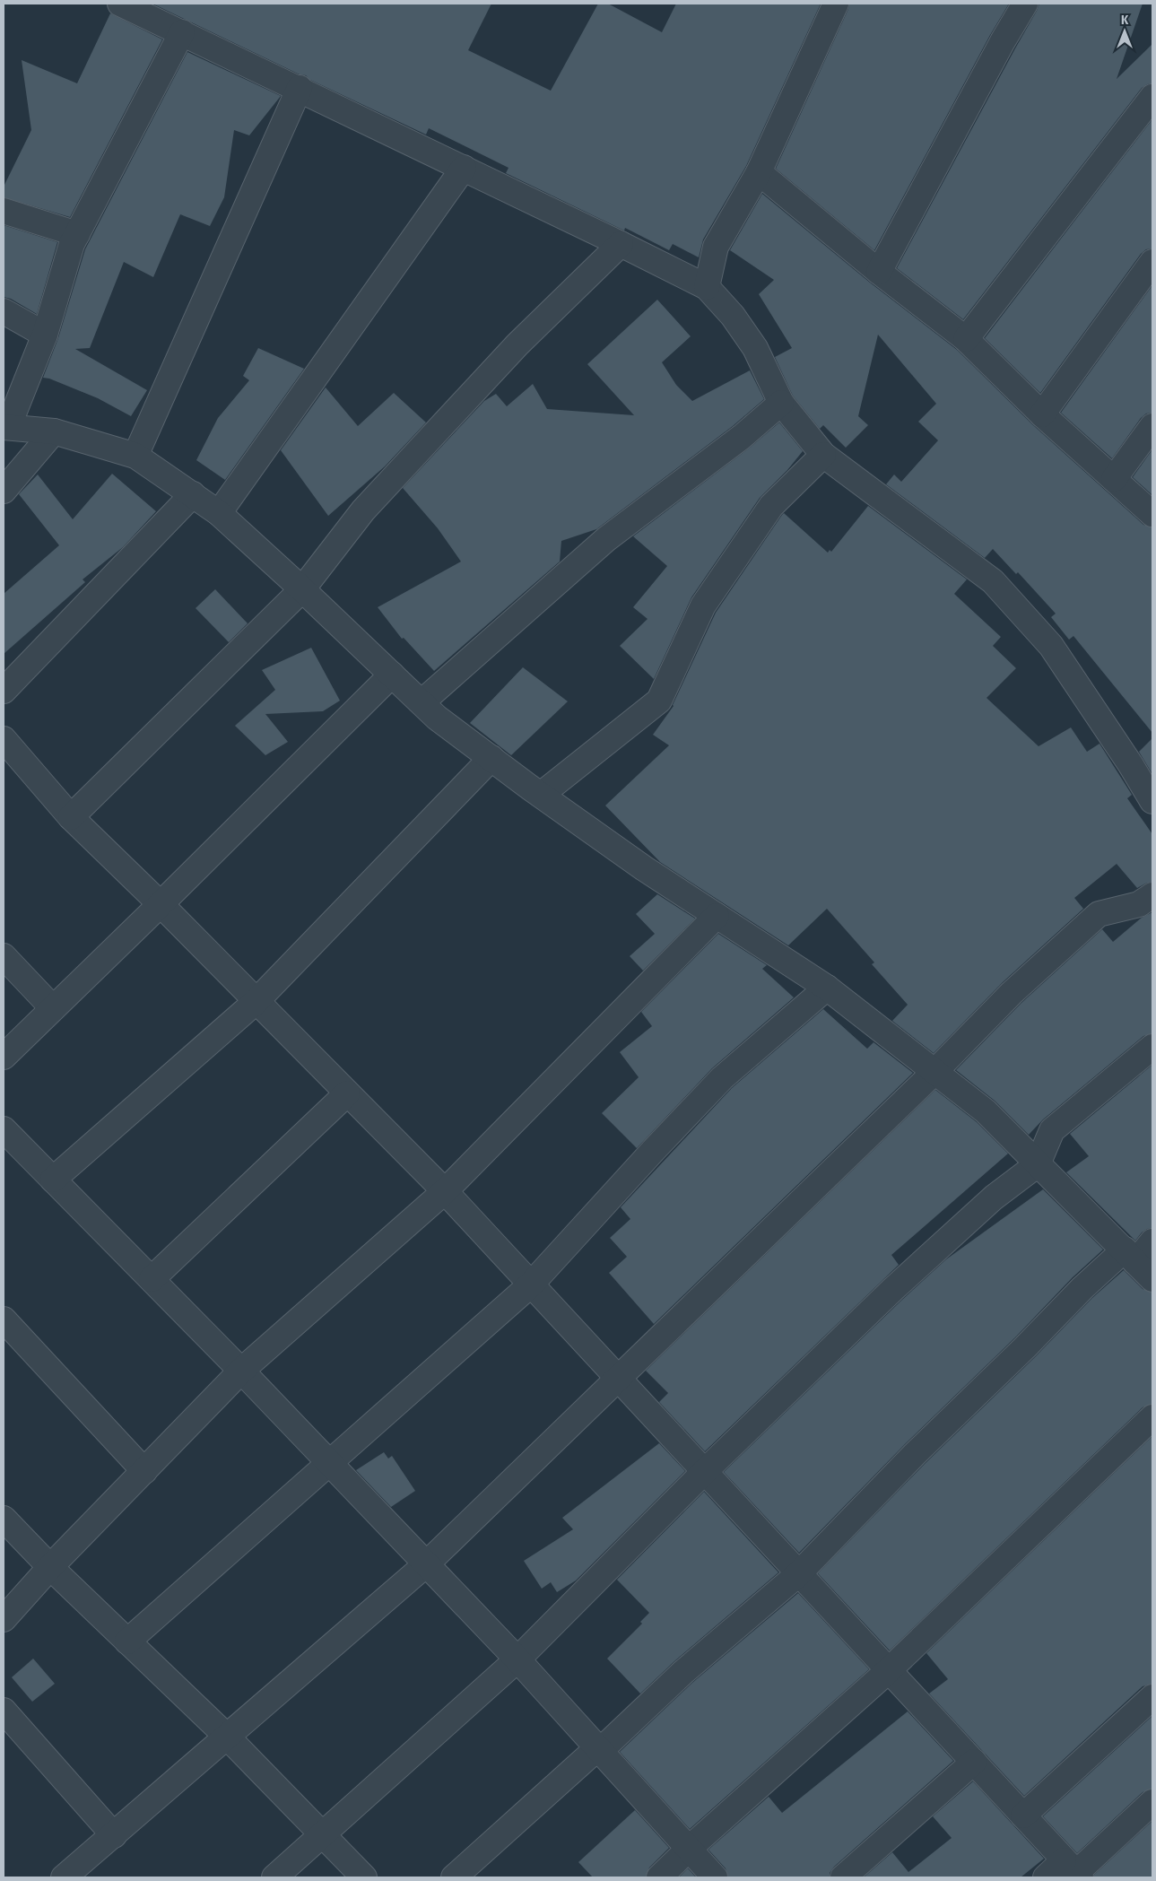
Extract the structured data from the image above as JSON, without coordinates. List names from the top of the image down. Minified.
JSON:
{"north":"top"}
